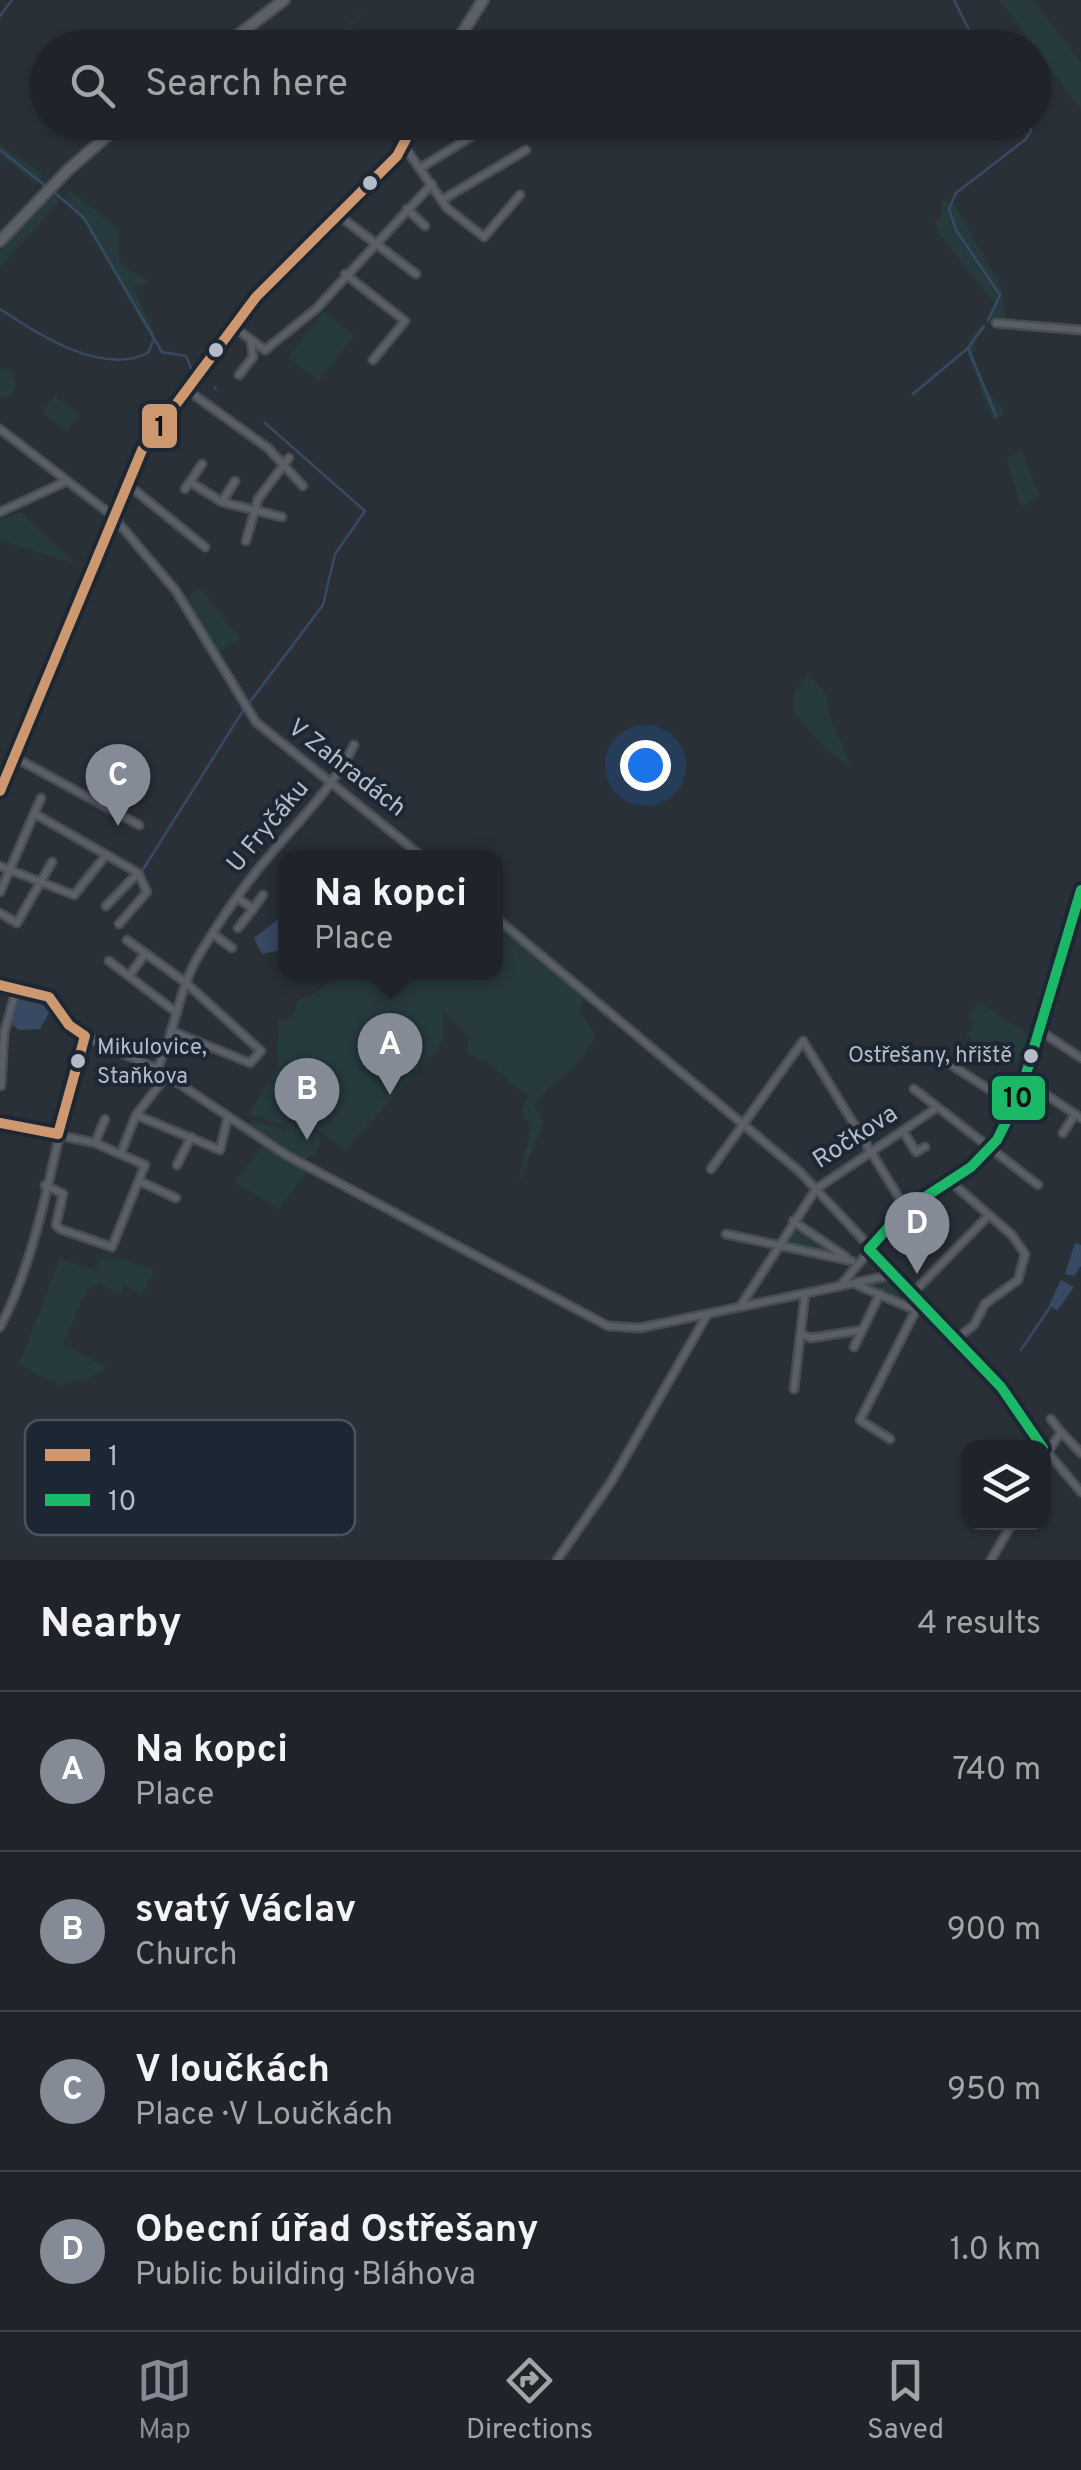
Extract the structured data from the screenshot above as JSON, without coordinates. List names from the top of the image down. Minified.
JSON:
{"streets":{"street":["V Zahradách","U Fryčáku","Ročkova"]},"crossings":[["V Zahradách","U Fryčáku"]],"places":["Ostřešany, hřiště","Mikulovice, Staňkova"],"lines":["transit line 1","transit line 10"],"legend":["1","10"],"page":{"search":"Search here","pins":["C","A","B","D"],"popup":["Na kopci","Place"],"heading":["Nearby","4 results"],"list":[{"mark":"A","name":"Na kopci","note":"Place","value":"740 m"},{"mark":"B","name":"svatý Václav","note":"Church","value":"900 m"},{"mark":"C","name":"V loučkách","note":"Place · V Loučkách","value":"950 m"},{"mark":"D","name":"Obecní úřad Ostřešany","note":"Public building · Bláhova","value":"1.0 km"}],"nav":["Map","Directions","Saved"]}}
